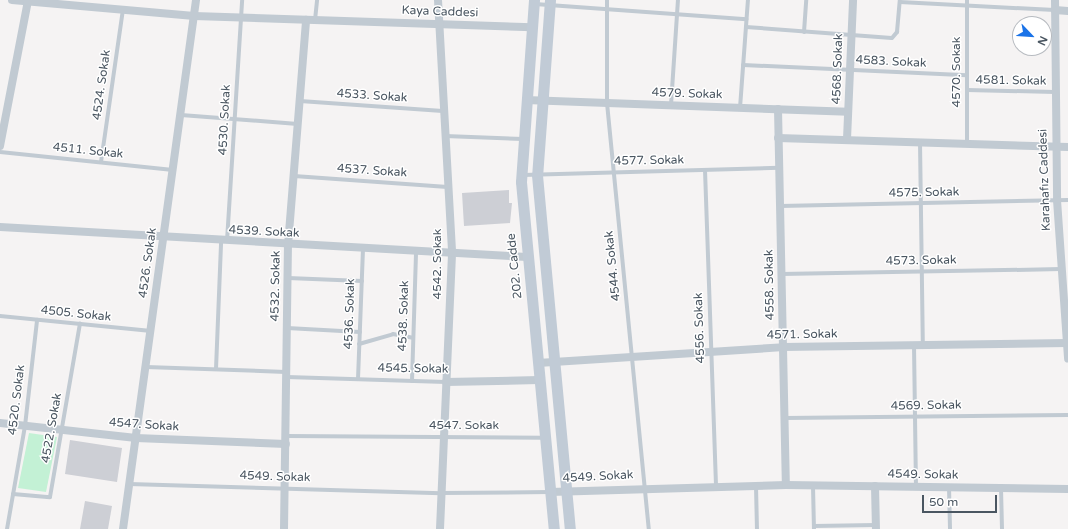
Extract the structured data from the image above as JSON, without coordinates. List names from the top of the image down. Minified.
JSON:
{"streets":{"main road":["202. Cadde"],"street":["Kaya Caddesi","4568. Sokak","4579. Sokak","Karahafız Caddesi","4539. Sokak","4526. Sokak","4542. Sokak","4558. Sokak","4532. Sokak","4571. Sokak","4545. Sokak","4547. Sokak","4549. Sokak"],"lane":["4583. Sokak","4570. Sokak","4581. Sokak","4524. Sokak","4533. Sokak","4530. Sokak","4511. Sokak","4577. Sokak","4537. Sokak","4575. Sokak","4573. Sokak","4544. Sokak","4505. Sokak","4536. Sokak","4538. Sokak","4556. Sokak","4520. Sokak","4569. Sokak","4522. Sokak"]},"crossings":[["Kaya Caddesi","4524. Sokak"],["Kaya Caddesi","4530. Sokak"],["Kaya Caddesi","4526. Sokak"],["Kaya Caddesi","4542. Sokak"],["Kaya Caddesi","202. Cadde"],["Kaya Caddesi","4532. Sokak"],["4583. Sokak","4568. Sokak"],["4583. Sokak","4570. Sokak"],["4568. Sokak","4579. Sokak"],["4570. Sokak","4581. Sokak"],["4581. Sokak","Karahafız Caddesi"],["4524. Sokak","4511. Sokak"],["4579. Sokak","202. Cadde"],["4579. Sokak","4544. Sokak"],["4579. Sokak","4558. Sokak"],["4533. Sokak","4542. Sokak"],["4533. Sokak","4532. Sokak"],["4530. Sokak","4539. Sokak"],["4530. Sokak","4545. Sokak"],["4511. Sokak","4526. Sokak"],["4577. Sokak","202. Cadde"],["4577. Sokak","4544. Sokak"],["4577. Sokak","4558. Sokak"],["4577. Sokak","4556. Sokak"],["4537. Sokak","4542. Sokak"],["4537. Sokak","4532. Sokak"],["Karahafız Caddesi","4575. Sokak"],["Karahafız Caddesi","4573. Sokak"],["Karahafız Caddesi","4571. Sokak"],["4575. Sokak","4558. Sokak"],["4539. Sokak","4526. Sokak"],["4539. Sokak","4542. Sokak"],["4539. Sokak","202. Cadde"],["4539. Sokak","4532. Sokak"],["4539. Sokak","4536. Sokak"],["4539. Sokak","4538. Sokak"],["4573. Sokak","4558. Sokak"],["4526. Sokak","4505. Sokak"],["4526. Sokak","4545. Sokak"],["4526. Sokak","4547. Sokak"],["4526. Sokak","4549. Sokak"],["4542. Sokak","4545. Sokak"],["4542. Sokak","4547. Sokak"],["4542. Sokak","4549. Sokak"],["202. Cadde","4571. Sokak"],["202. Cadde","4545. Sokak"],["202. Cadde","4547. Sokak"],["202. Cadde","4549. Sokak"],["4544. Sokak","4571. Sokak"],["4544. Sokak","4549. Sokak"],["4558. Sokak","4571. Sokak"],["4558. Sokak","4569. Sokak"],["4558. Sokak","4549. Sokak"],["4532. Sokak","4545. Sokak"],["4532. Sokak","4547. Sokak"],["4532. Sokak","4549. Sokak"],["4505. Sokak","4520. Sokak"],["4505. Sokak","4522. Sokak"],["4536. Sokak","4545. Sokak"],["4538. Sokak","4545. Sokak"],["4556. Sokak","4571. Sokak"],["4556. Sokak","4549. Sokak"],["4520. Sokak","4547. Sokak"],["4520. Sokak","4522. Sokak"],["4547. Sokak","4522. Sokak"]],"scale_bar":"50 m","north":"bottom right"}
